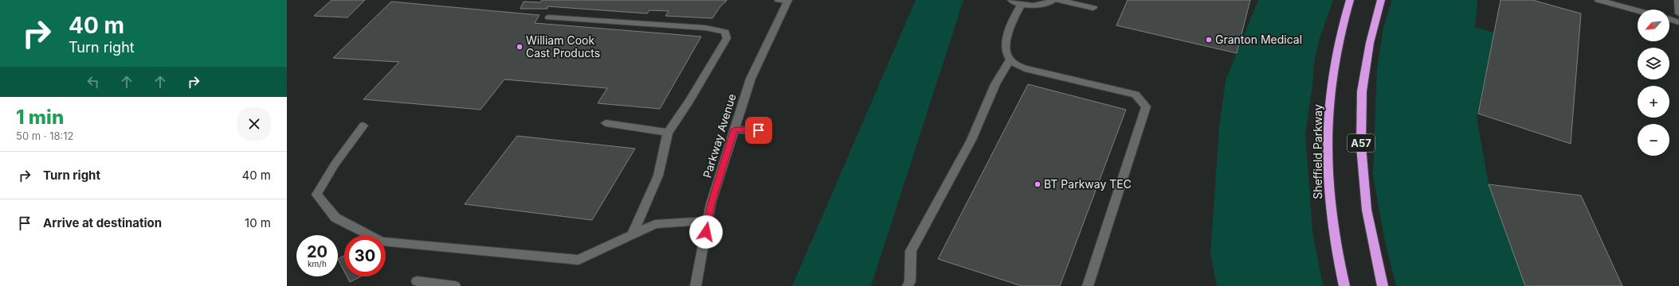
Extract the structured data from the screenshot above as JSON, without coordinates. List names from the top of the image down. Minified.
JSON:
{"streets":{"highway":["A57","Sheffield Parkway"],"street":["Parkway Avenue"]},"places":["Granton Medical","William Cook Cast Products","BT Parkway TEC"],"north":"bottom left","page":{"turn":["40 m","Turn right"],"map_buttons":["+","−"],"heading":["1 min","50 m · 18:12"],"list":[{"name":"Turn right","value":"40 m"},{"name":"Arrive at destination","value":"10 m"}],"speed":"20 km/h","limit":"30"}}
